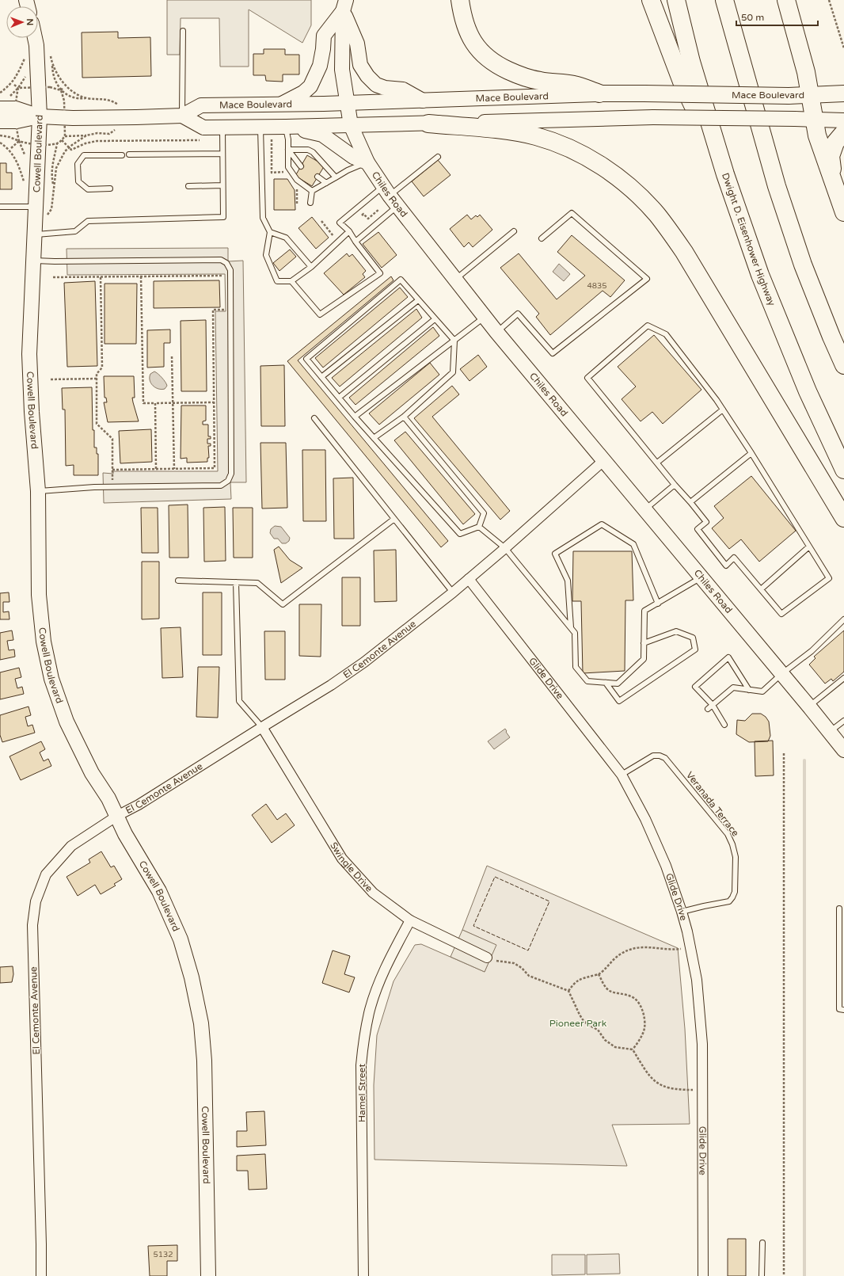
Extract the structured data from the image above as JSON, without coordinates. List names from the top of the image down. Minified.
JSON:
{"streets":{"highway":["Dwight D. Eisenhower Highway"],"main road":["Mace Boulevard"],"street":["Cowell Boulevard","Chiles Road","El Cemonte Avenue","Glide Drive","Swingle Drive","Hamel Street"],"lane":["Veranada Terrace"]},"crossings":[["Mace Boulevard","Cowell Boulevard"],["Mace Boulevard","Chiles Road"],["Cowell Boulevard","El Cemonte Avenue"],["Chiles Road","El Cemonte Avenue"],["El Cemonte Avenue","Glide Drive"],["El Cemonte Avenue","Swingle Drive"],["Glide Drive","Veranada Terrace"],["Swingle Drive","Hamel Street"]],"parks":["Pioneer Park"],"house_numbers":["4835","5132"],"scale_bar":"50 m","north":"right"}
